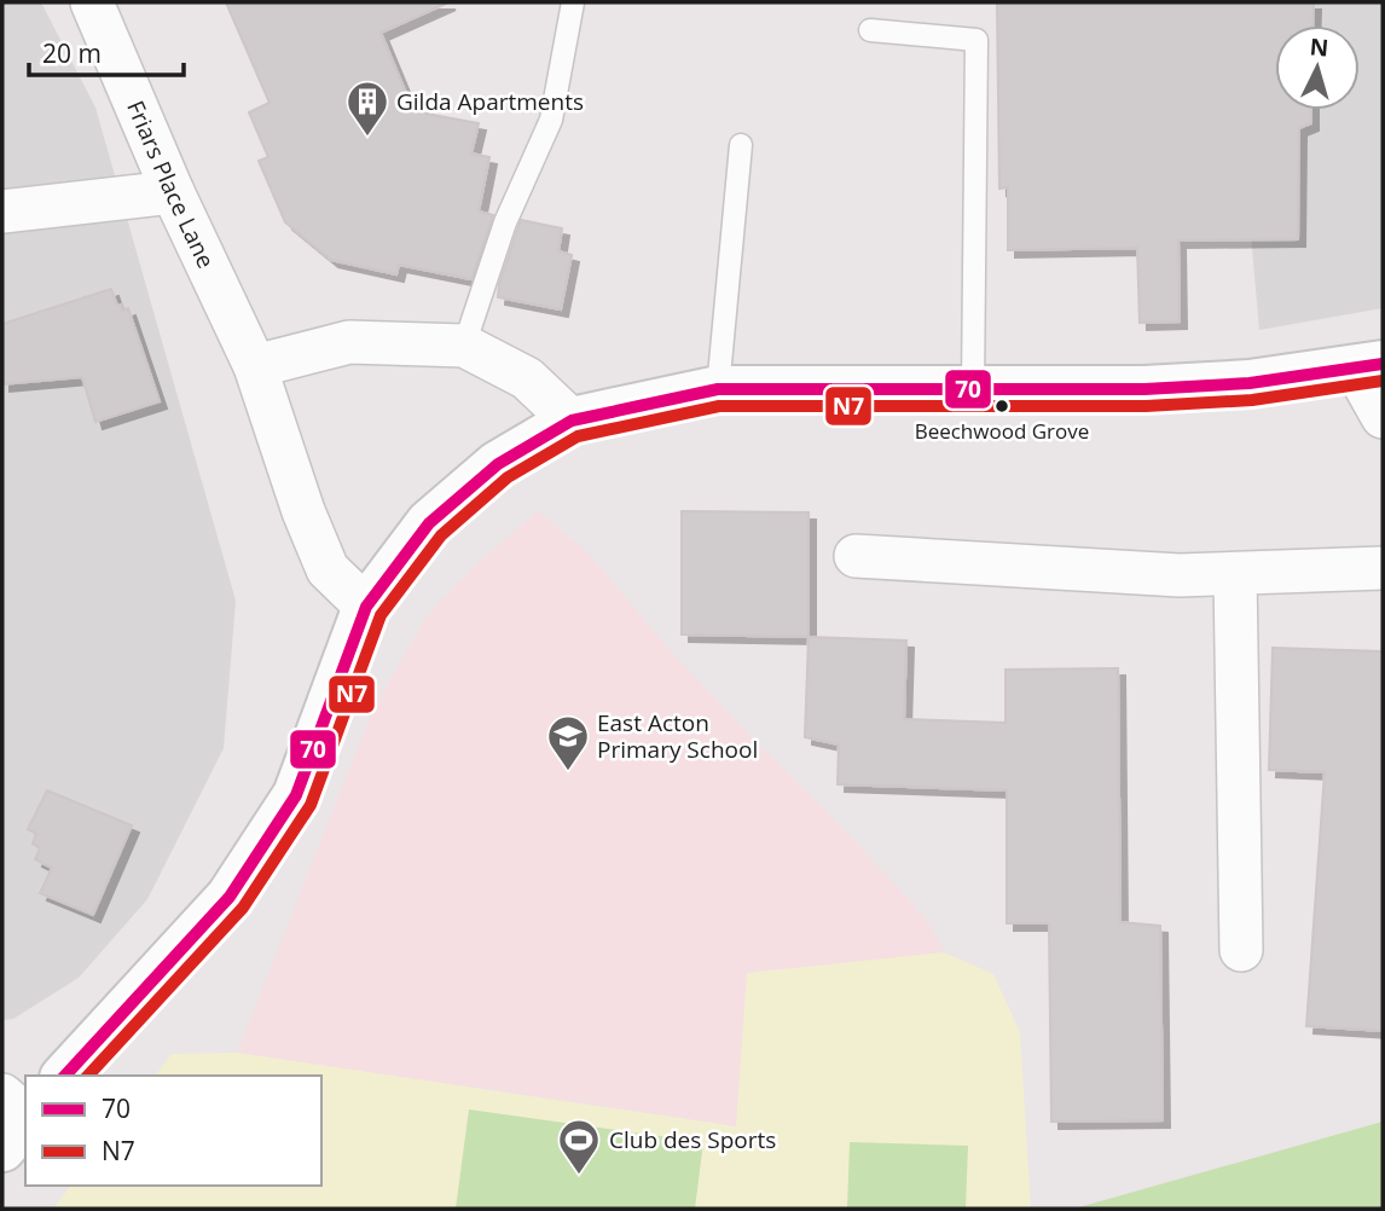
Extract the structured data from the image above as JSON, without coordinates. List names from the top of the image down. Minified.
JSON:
{"streets":{"street":["Friars Place Lane"]},"places":{"building":["Gilda Apartments"],"other":["Beechwood Grove"],"school or university":["East Acton Primary School"],"sports":["Club des Sports"]},"lines":["transit line 70","transit line N7"],"legend":["70","N7"],"scale_bar":"20 m","north":"top"}
